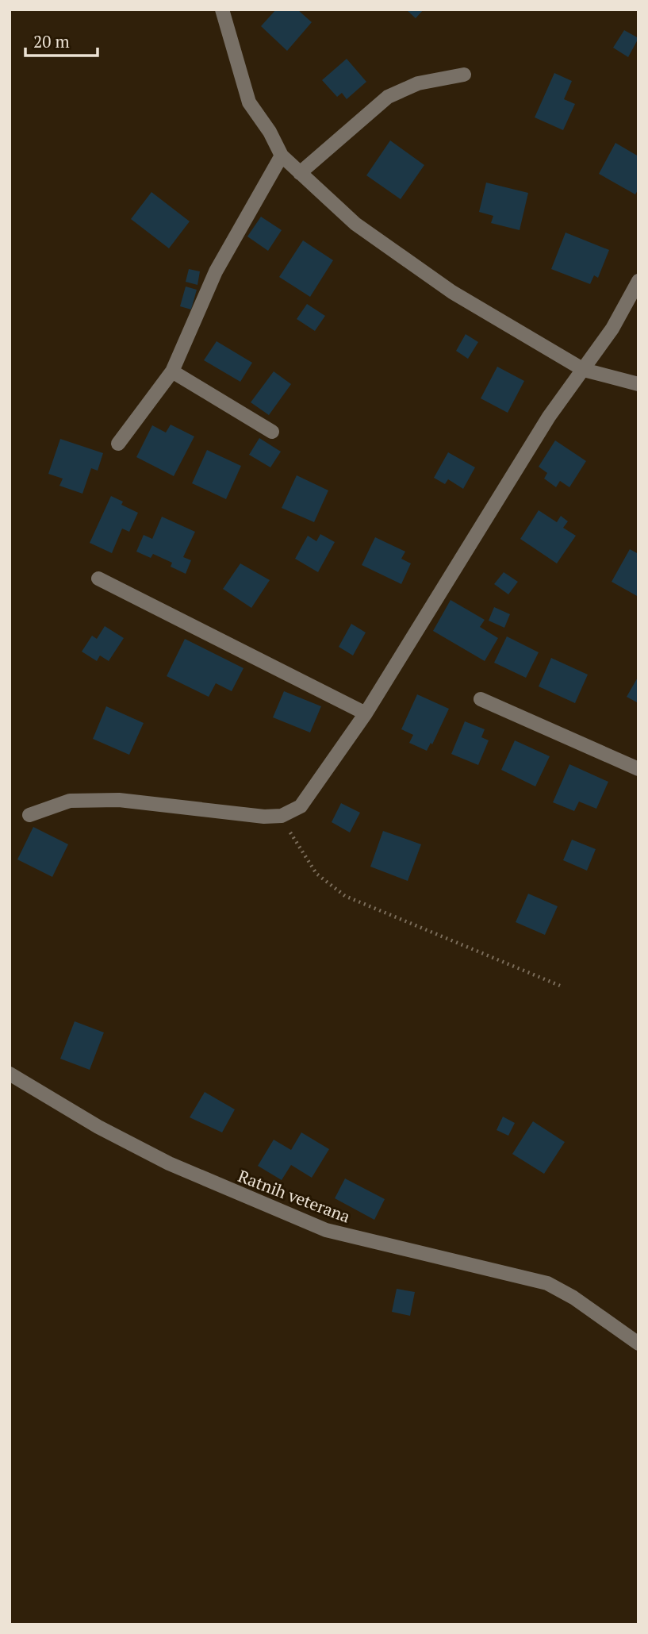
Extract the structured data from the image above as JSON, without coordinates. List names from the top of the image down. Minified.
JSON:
{"streets":{"street":["Ratnih veterana"]},"scale_bar":"20 m"}
